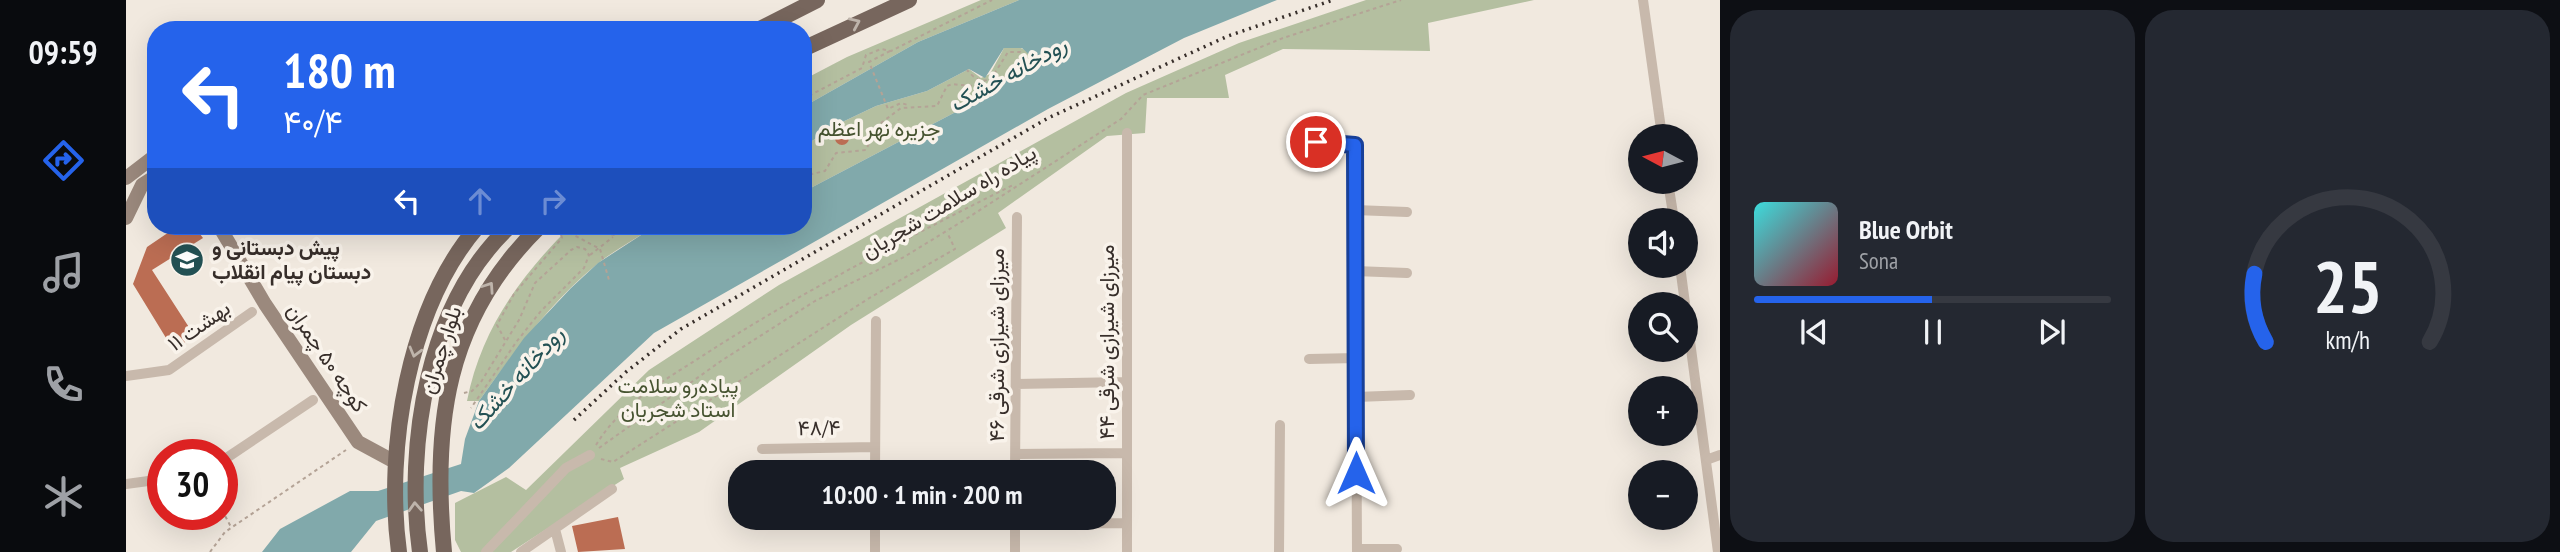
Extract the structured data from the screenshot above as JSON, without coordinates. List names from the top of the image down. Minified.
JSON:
{"streets":{"main road":["بلوار چمران"],"street":["۱۱ بهشت","۴۴ میرزای شیرازی شرقی","۴۶ میرزای شیرازی شرقی","کوچه ۵۰ چمران","۴۸/۴"],"path":["پیاده راه سلامت شجریان"]},"crossings":[["بلوار چمران","کوچه ۵۰ چمران"]],"water":["رودخانه خشک"],"parks":["جزیره نهر اعظم","پیاده‌رو سلامت استاد شجریان"],"places":{"school or university":["پیش دبستانی و دبستان پیام انقلاب"]},"north":"left","page":{"tabs":"09:59","turn":["180 m","۴۰/۴"],"map_buttons":["+","−"],"song":["Blue Orbit","Sona"],"limit":"30","trip":"10:00 · 1 min · 200 m","gauge":["25","km/h"]}}
